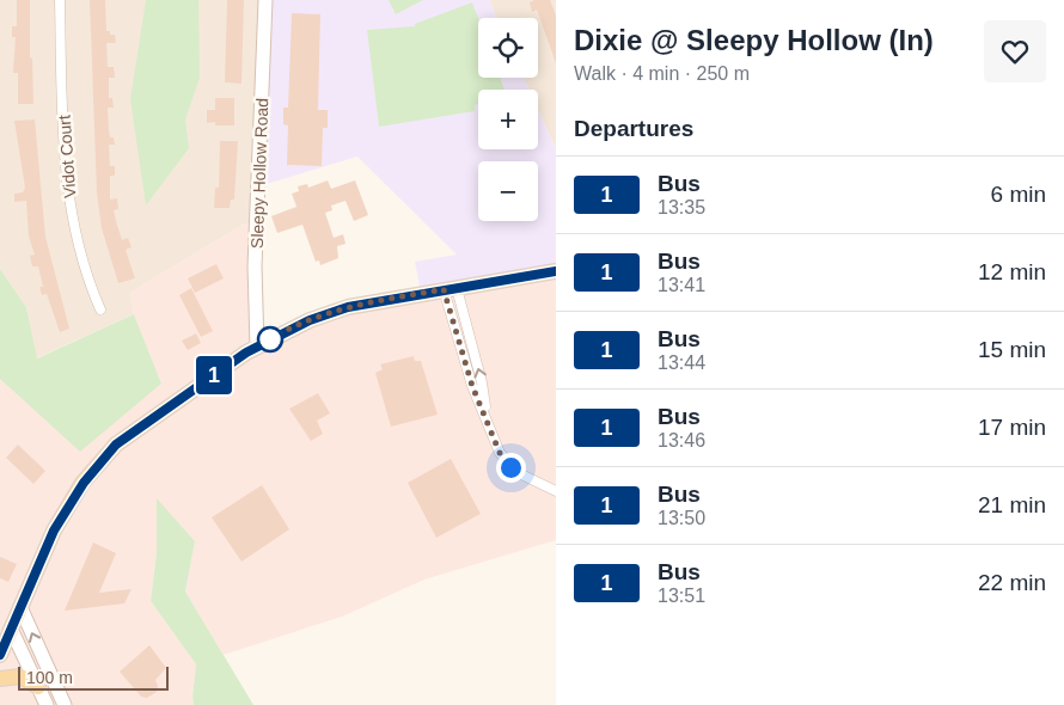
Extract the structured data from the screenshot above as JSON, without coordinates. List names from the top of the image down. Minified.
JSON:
{"streets":{"main road":["Sleepy Hollow Road"],"street":["Vidot Court"]},"lines":["bus line 1"],"scale_bar":"100 m","page":{"on_map":"1","heading":[["Dixie @ Sleepy Hollow (In)","Walk · 4 min · 250 m"],"Departures"],"map_buttons":["+","−"],"list":[{"mark":"1","name":"Bus","note":"13:35","value":"6 min"},{"mark":"1","name":"Bus","note":"13:41","value":"12 min"},{"mark":"1","name":"Bus","note":"13:44","value":"15 min"},{"mark":"1","name":"Bus","note":"13:46","value":"17 min"},{"mark":"1","name":"Bus","note":"13:50","value":"21 min"},{"mark":"1","name":"Bus","note":"13:51","value":"22 min"}],"scale":"100 m"}}
